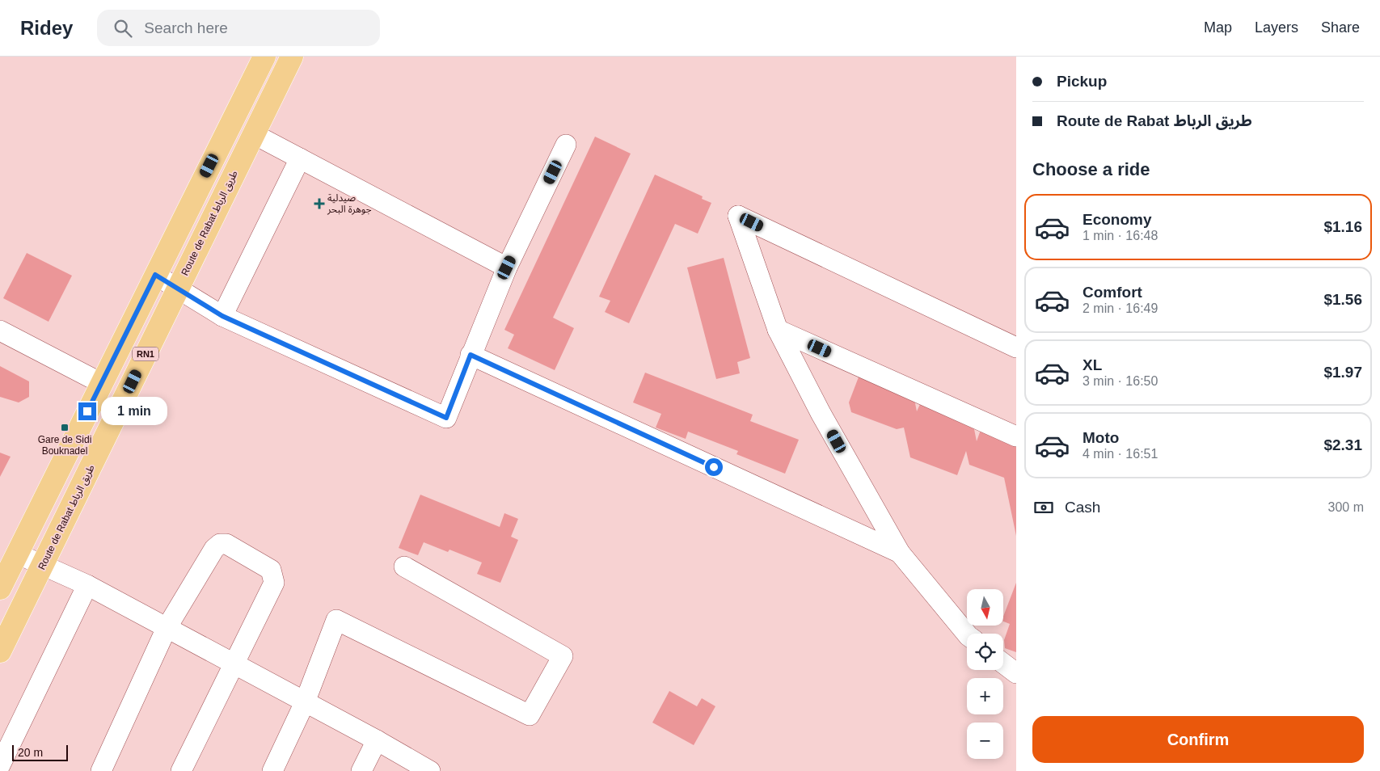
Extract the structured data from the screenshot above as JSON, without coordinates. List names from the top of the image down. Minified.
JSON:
{"streets":{"main road":["Route de Rabat طريق الرباط","RN1"]},"places":{"health":["صيدلية جوهرة البحر"],"transit":["Gare de Sidi Bouknadel"]},"scale_bar":"20 m","north":"bottom","page":{"header":"Ridey","search":"Search here","nav":["Map","Layers","Share"],"banner":["Pickup","Route de Rabat طريق الرباط"],"heading":"Choose a ride","list":[{"name":"Economy","note":"1 min · 16:48","value":"$1.16"},{"name":"Comfort","note":"2 min · 16:49","value":"$1.56"},{"name":"XL","note":"3 min · 16:50","value":"$1.97"},{"name":"Moto","note":"4 min · 16:51","value":"$2.31"}],"bubble":"1 min","pay":["Cash","300 m"],"map_buttons":["+","−"],"buttons":"Confirm","scale":"20 m"}}
